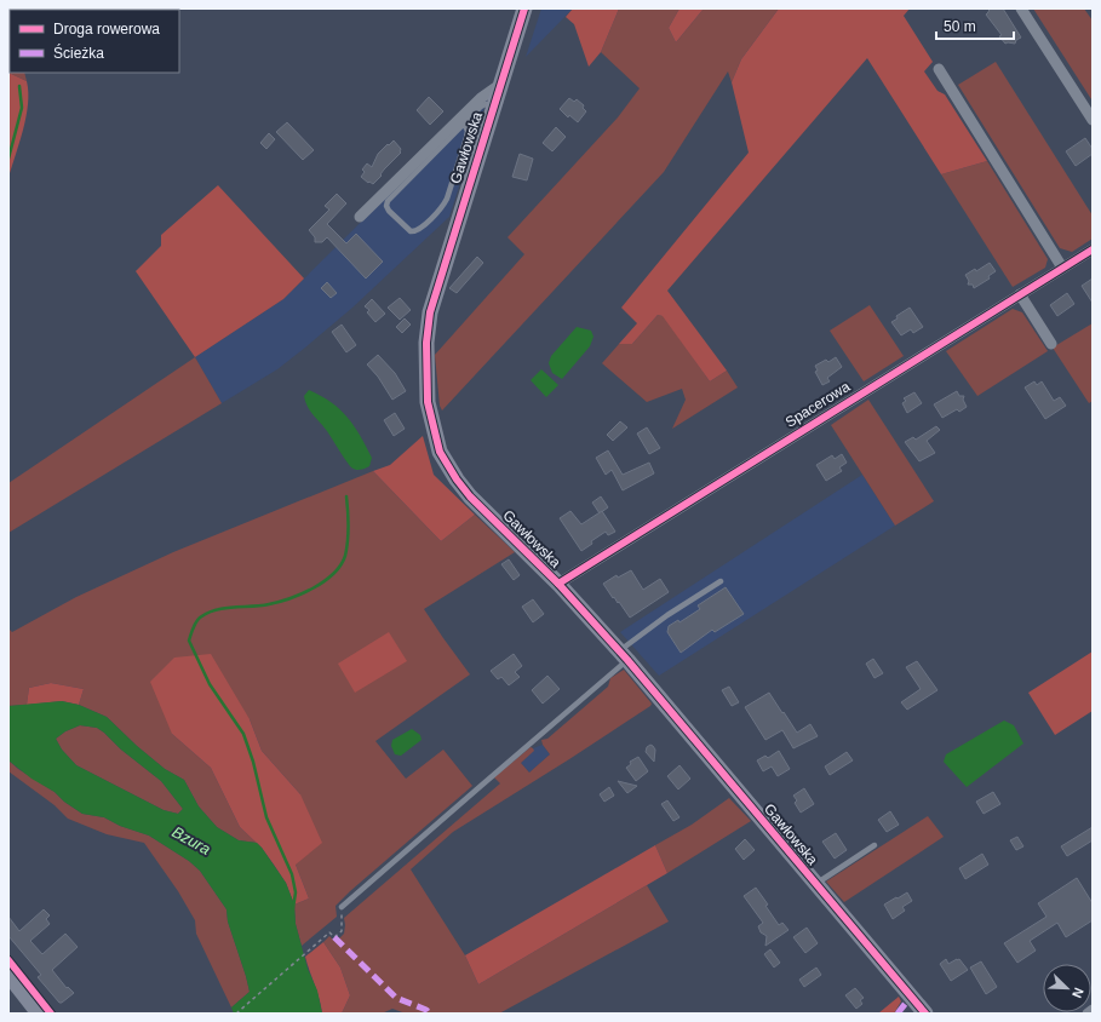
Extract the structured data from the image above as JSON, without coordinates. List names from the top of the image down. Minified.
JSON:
{"streets":{"street":["Gawłowska","Spacerowa"]},"crossings":[["Gawłowska","Spacerowa"]],"water":["Bzura"],"legend":["Droga rowerowa","Ścieżka"],"scale_bar":"50 m","north":"bottom right"}
